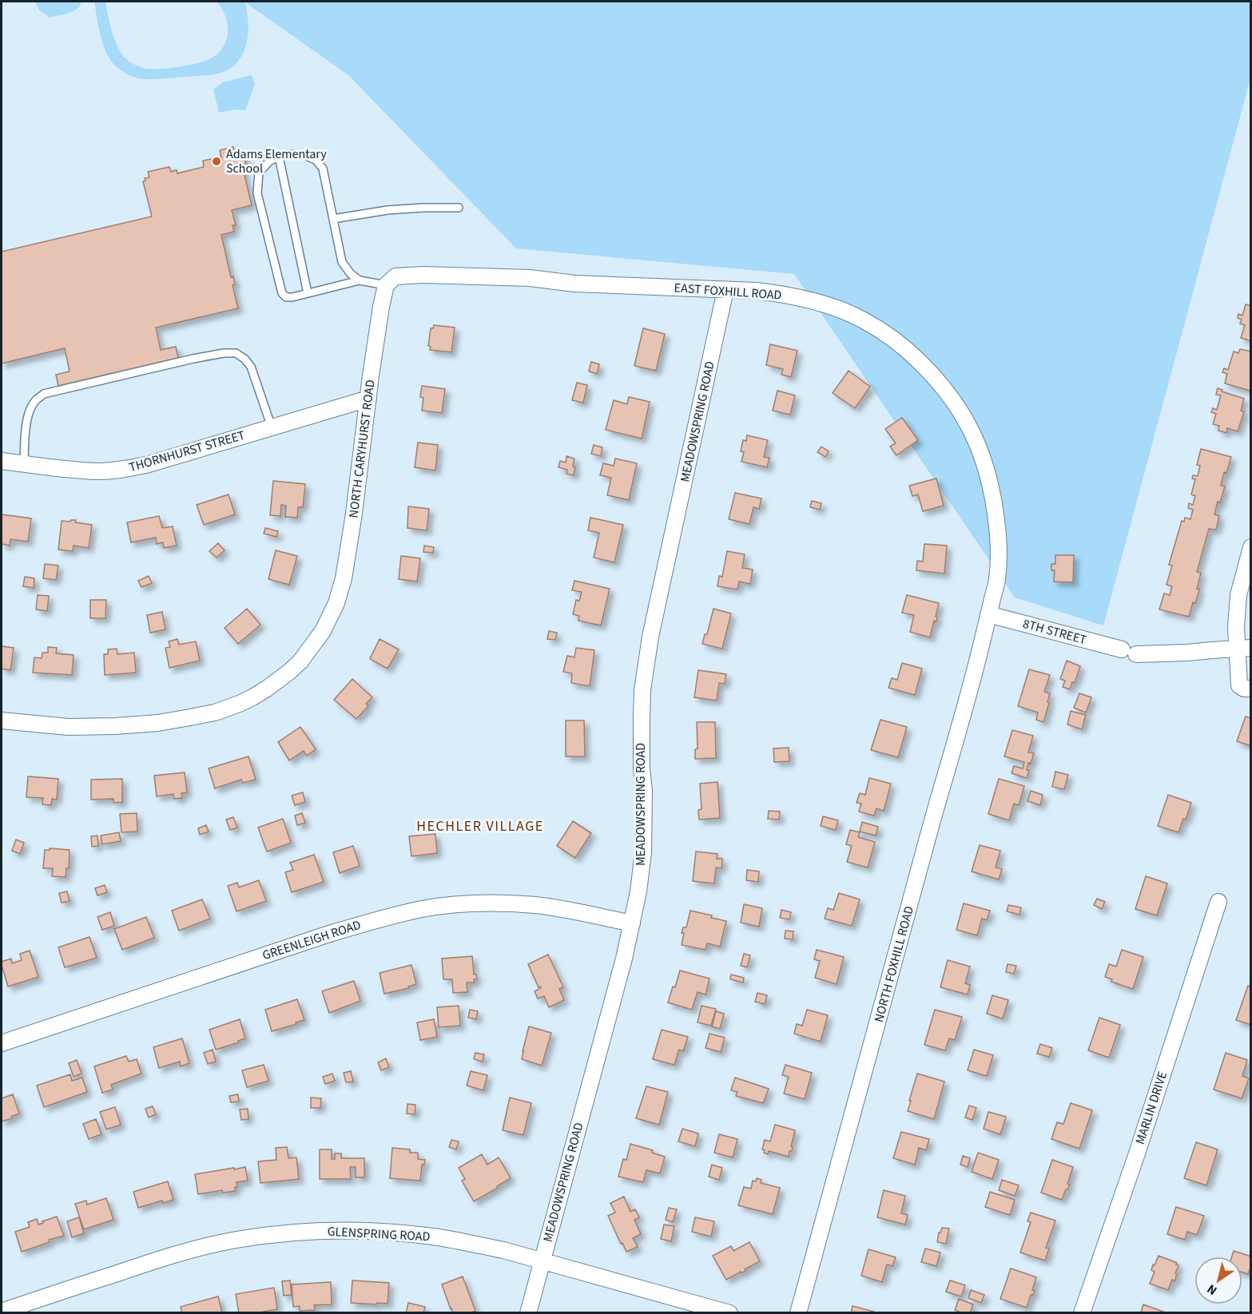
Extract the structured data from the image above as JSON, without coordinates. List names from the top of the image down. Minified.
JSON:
{"streets":{"street":["EAST FOXHILL ROAD","MEADOWSPRING ROAD","NORTH CARYHURST ROAD","THORNHURST STREET","8TH STREET","GREENLEIGH ROAD","NORTH FOXHILL ROAD","MARLIN DRIVE","GLENSPRING ROAD"]},"crossings":[["EAST FOXHILL ROAD","MEADOWSPRING ROAD"],["EAST FOXHILL ROAD","NORTH CARYHURST ROAD"],["EAST FOXHILL ROAD","8TH STREET"],["EAST FOXHILL ROAD","NORTH FOXHILL ROAD"],["MEADOWSPRING ROAD","GREENLEIGH ROAD"],["MEADOWSPRING ROAD","GLENSPRING ROAD"],["NORTH CARYHURST ROAD","THORNHURST STREET"],["8TH STREET","NORTH FOXHILL ROAD"]],"districts":["HECHLER VILLAGE"],"places":["Adams Elementary School"],"north":"bottom left"}
